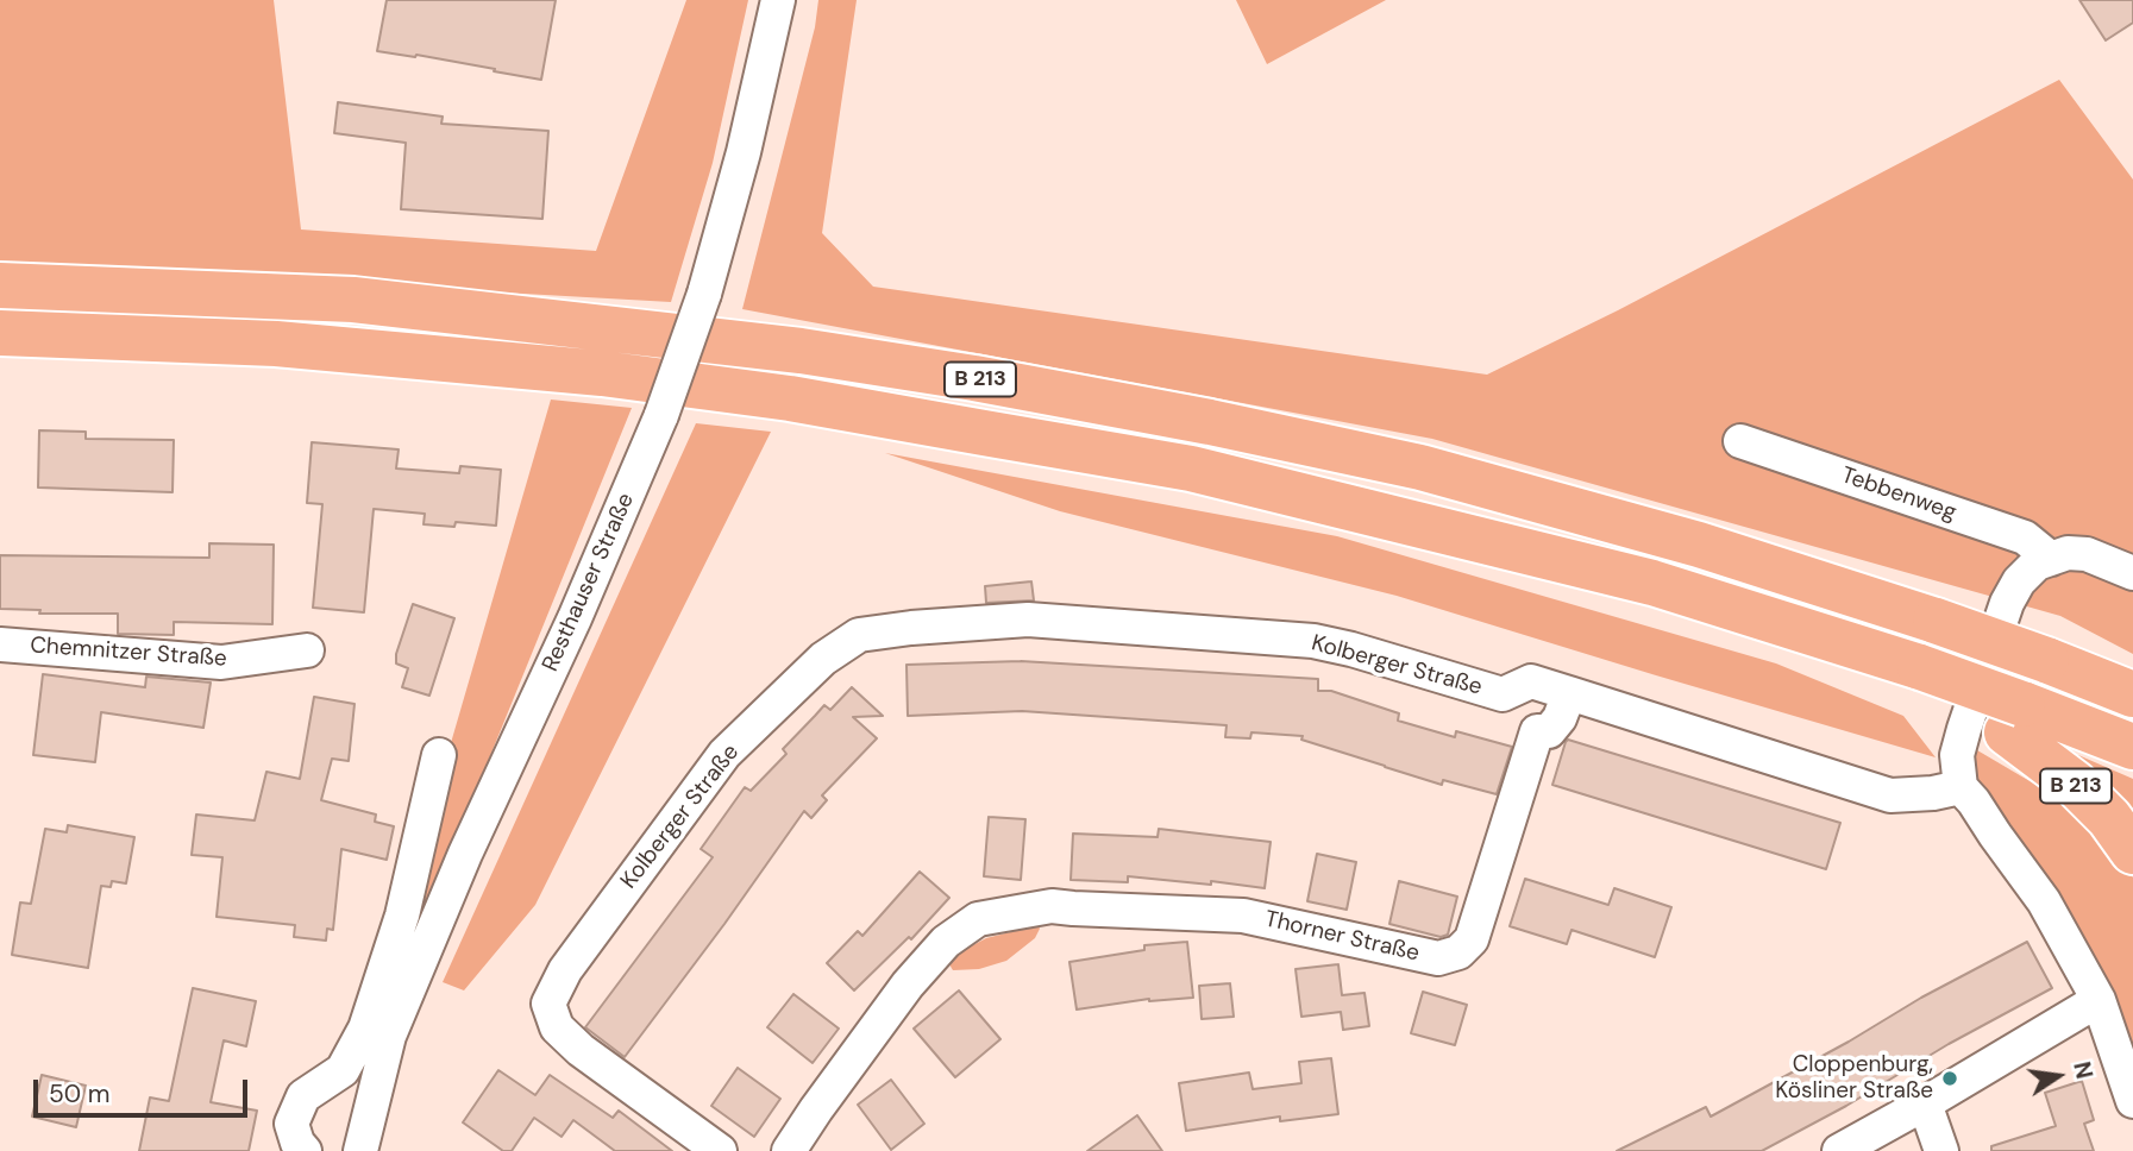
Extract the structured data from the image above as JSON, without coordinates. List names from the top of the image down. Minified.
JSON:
{"streets":{"highway":["B 213"],"street":["Tebbenweg","Resthauser Straße","Chemnitzer Straße","Kolberger Straße","Thorner Straße"]},"crossings":[["Kolberger Straße","Thorner Straße"]],"places":["Cloppenburg, Kösliner Straße"],"scale_bar":"50 m","north":"right"}
